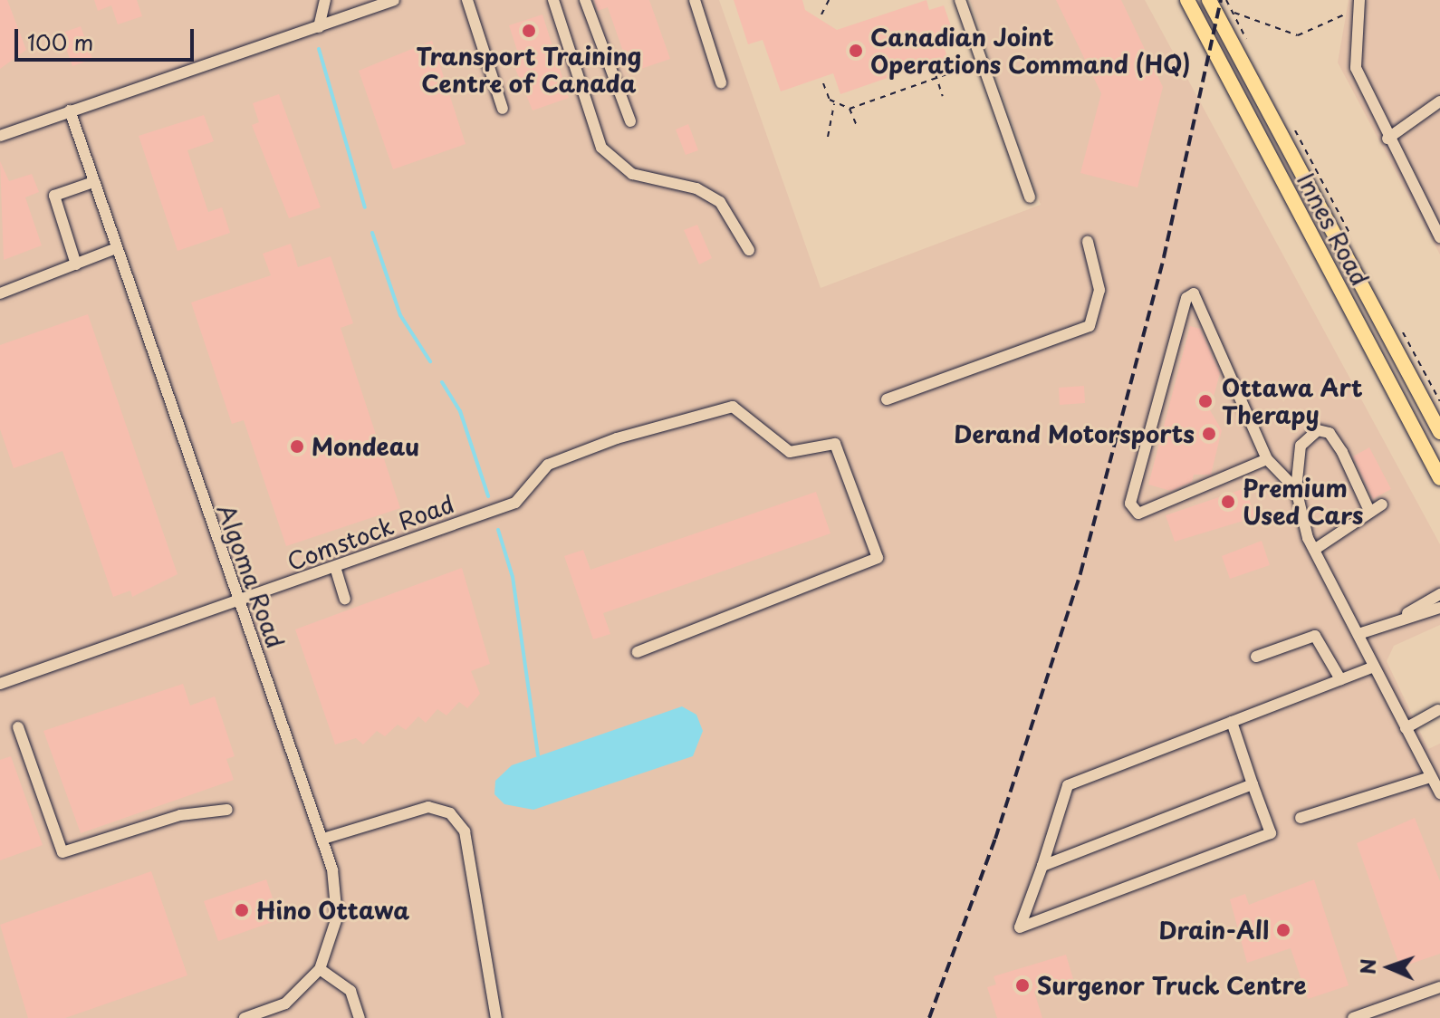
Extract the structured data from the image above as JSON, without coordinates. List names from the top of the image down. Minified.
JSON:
{"streets":{"main road":["Innes Road"],"street":["Comstock Road","Algoma Road"]},"crossings":[["Comstock Road","Algoma Road"]],"places":["Transport Training Centre of Canada","Canadian Joint Operations Command (HQ)","Ottawa Art Therapy","Derand Motorsports","Mondeau","Premium Used Cars","Hino Ottawa","Drain-All","Surgenor Truck Centre"],"scale_bar":"100 m","north":"left"}
